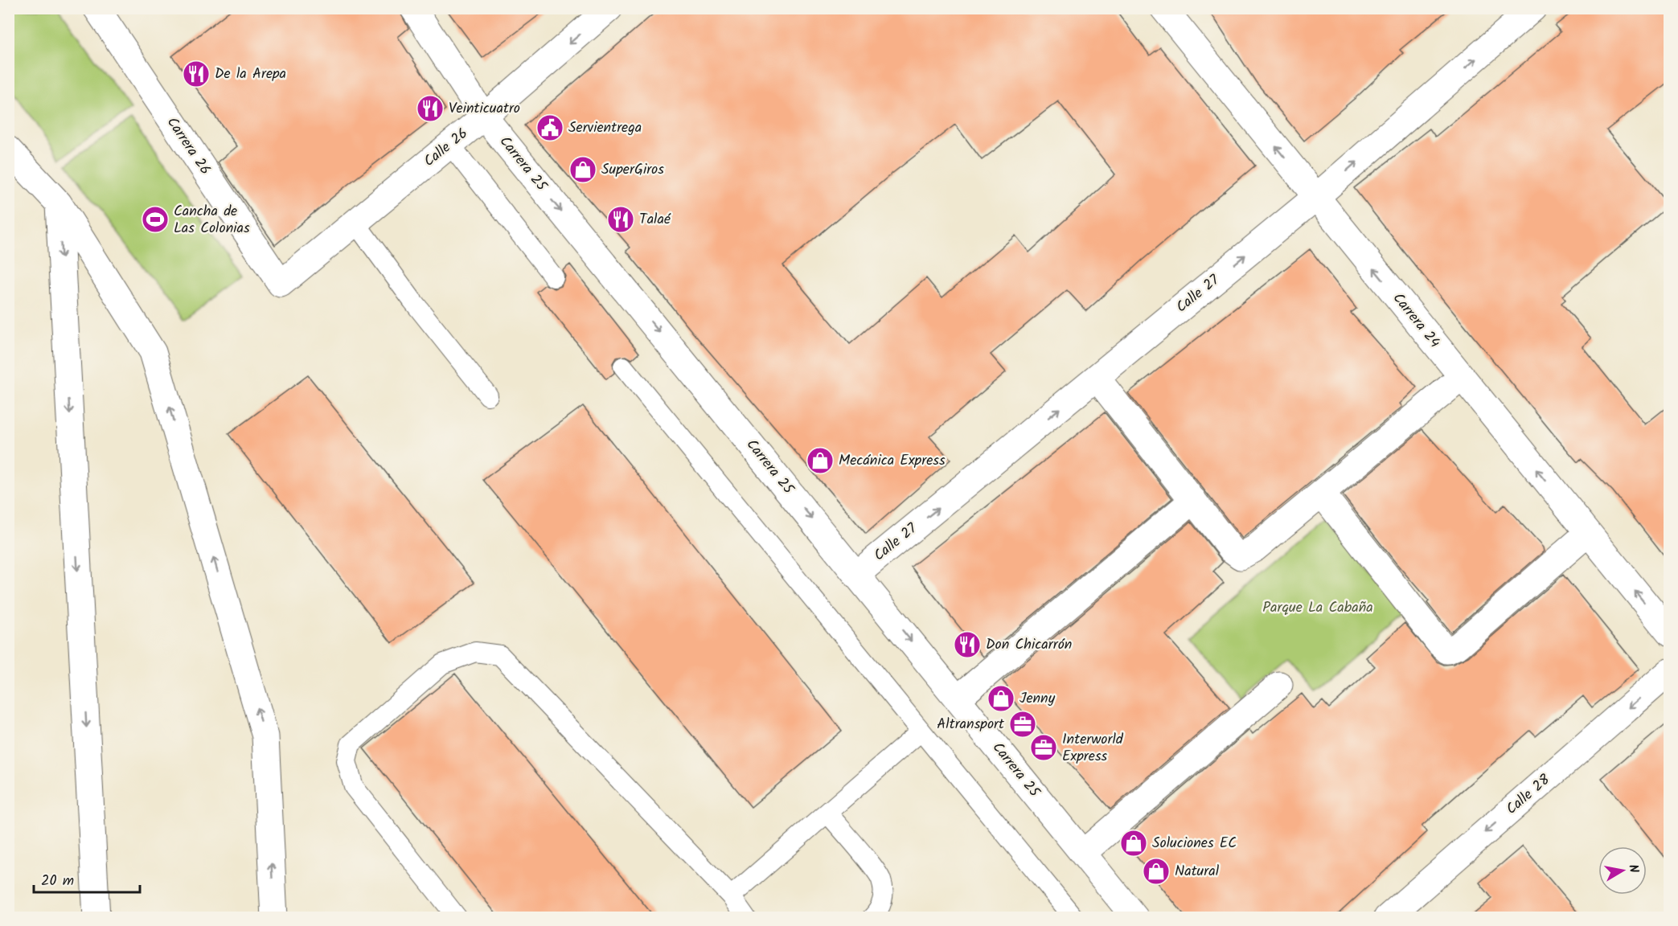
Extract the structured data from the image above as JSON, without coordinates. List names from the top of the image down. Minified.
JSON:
{"streets":{"street":["Carrera 26","Calle 26","Carrera 25","Calle 27","Carrera 24","Calle 28"]},"crossings":[["Carrera 26","Calle 26"],["Calle 26","Carrera 25"],["Carrera 25","Calle 27"],["Calle 27","Carrera 24"]],"one_way":["Calle 26","Carrera 25","Carrera 24","Calle 28"],"parks":["Parque La Cabaña"],"places":{"restaurant":["De la Arepa","Veinticuatro","Talaé","Don Chicarrón"],"public building":["Servientrega"],"shop":["SuperGiros","Mecánica Express","Jenny","Soluciones EC","Natural"],"sports":["Cancha de Las Colonias"],"office":["Altransport","Interworld Express"]},"scale_bar":"20 m","north":"right"}
